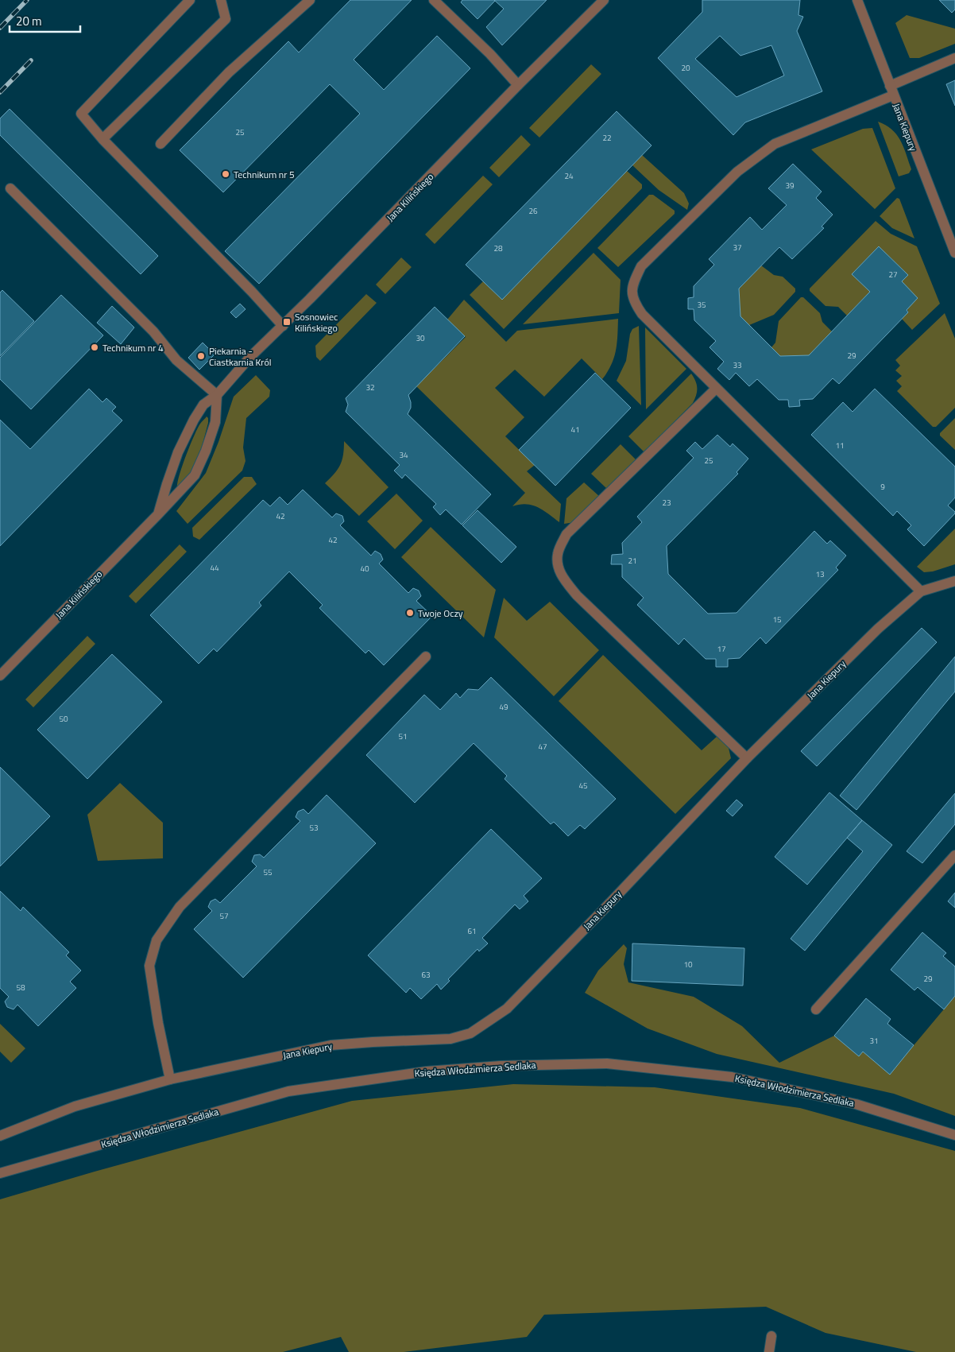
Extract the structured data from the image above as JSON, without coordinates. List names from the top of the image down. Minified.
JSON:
{"streets":{"street":["Jana Kiepury","Jana Kilińskiego","Księdza Włodzimierza Sedlaka"]},"places":{"other":["Technikum nr 5","Technikum nr 4","Piekarnia - Ciastkarnia Król","Twoje Oczy"],"transit":["Sosnowiec Kilińskiego"]},"house_numbers":["20","25","22","24","39","26","37","28","27","35","30","29","33","32","41","11","34","25","9","23","42","42","21","44","40","13","15","17","49","50","51","47","45","53","55","57","61","10","63","29","58","31"],"scale_bar":"20 m"}
